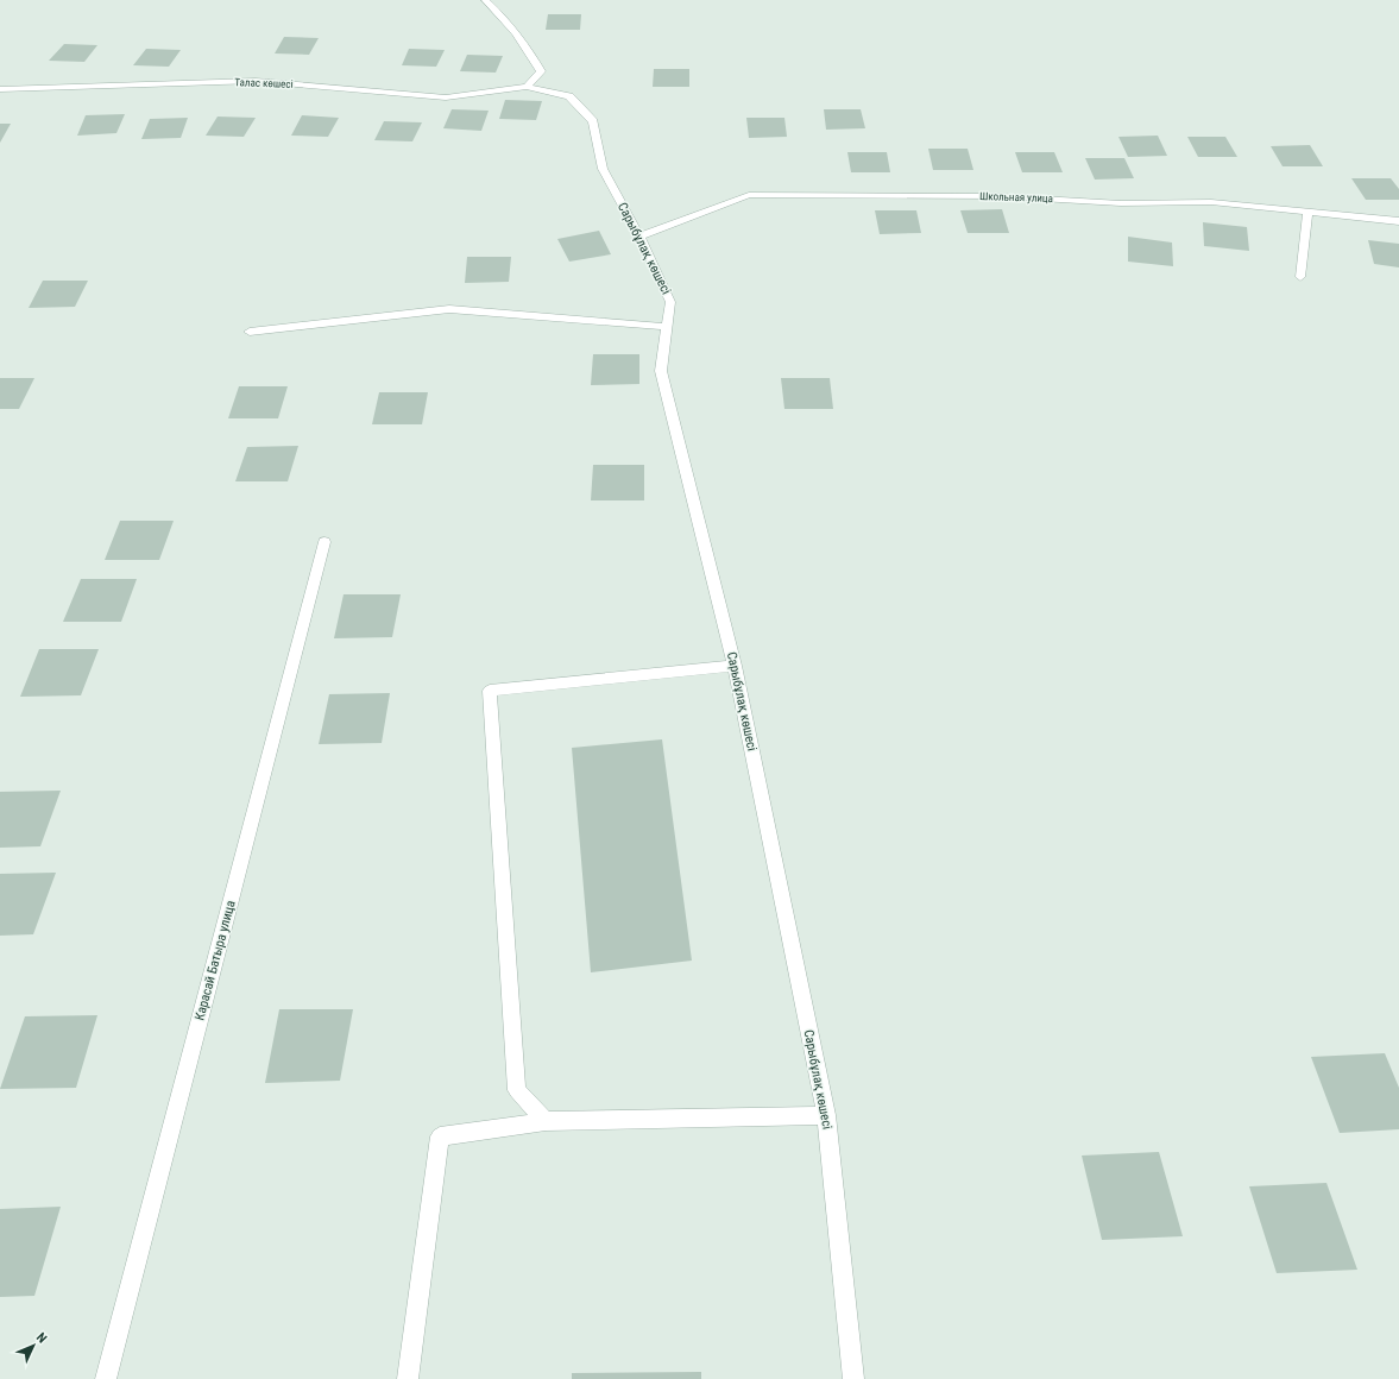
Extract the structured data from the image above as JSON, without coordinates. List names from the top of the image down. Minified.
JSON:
{"streets":{"street":["Талас көшесі","Школьная улица","Сарыбұлақ көшесі","Карасай Батыра улица"]},"crossings":[["Талас көшесі","Сарыбұлақ көшесі"],["Школьная улица","Сарыбұлақ көшесі"]],"north":"top right"}
